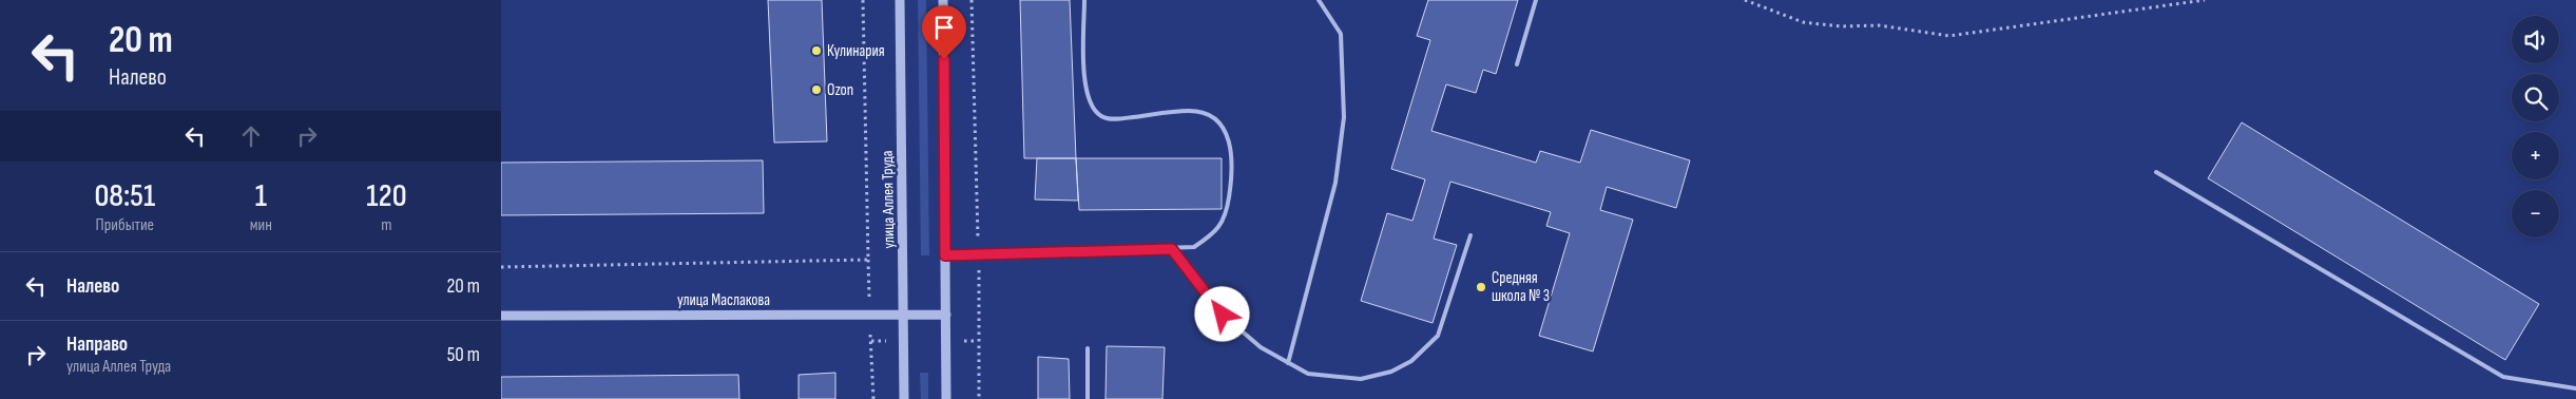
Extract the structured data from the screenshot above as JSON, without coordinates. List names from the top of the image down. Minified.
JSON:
{"streets":{"street":["улица Аллея Труда","улица Маслакова"]},"crossings":[["улица Аллея Труда","улица Маслакова"]],"places":["Кулинария","Ozon","Средняя школа № 3"],"page":{"turn":["20 m","Налево"],"map_buttons":["+","−"],"eta":["08:51","Прибытие","1","мин","120","m"],"list":[{"name":"Налево","value":"20 m"},{"name":"Направо","note":"улица Аллея Труда","value":"50 m"}]}}
